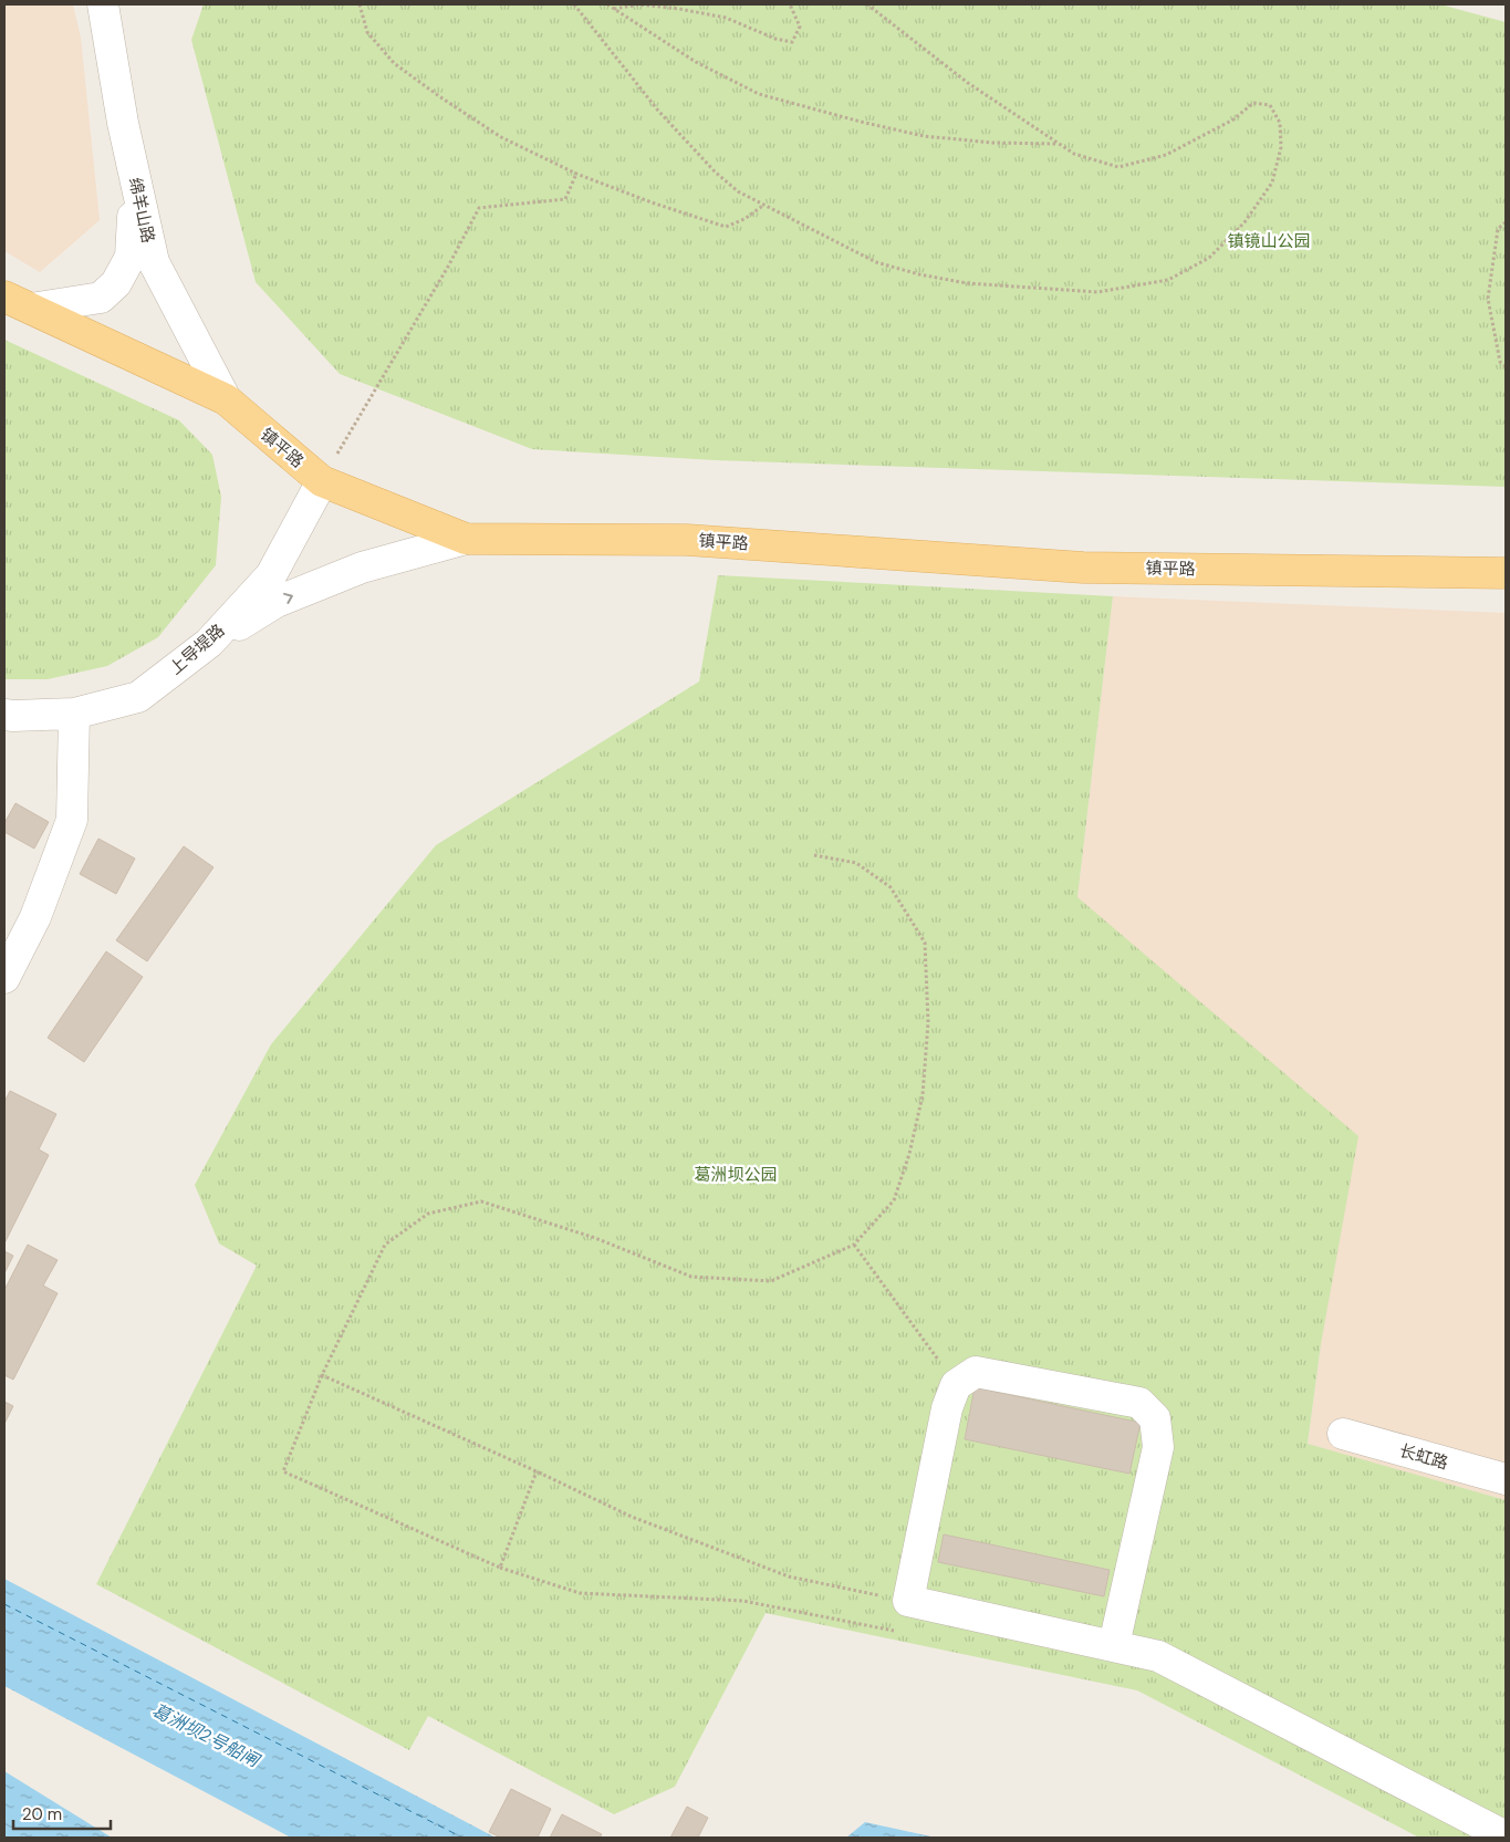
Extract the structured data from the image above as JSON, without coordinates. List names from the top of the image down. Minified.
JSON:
{"streets":{"main road":["镇平路"],"street":["绵羊山路","上导堤路","长虹路"]},"crossings":[["绵羊山路","镇平路"],["镇平路","上导堤路"]],"water":["葛洲坝2号船闸"],"parks":["镇镜山公园","葛洲坝公园"],"scale_bar":"20 m"}
